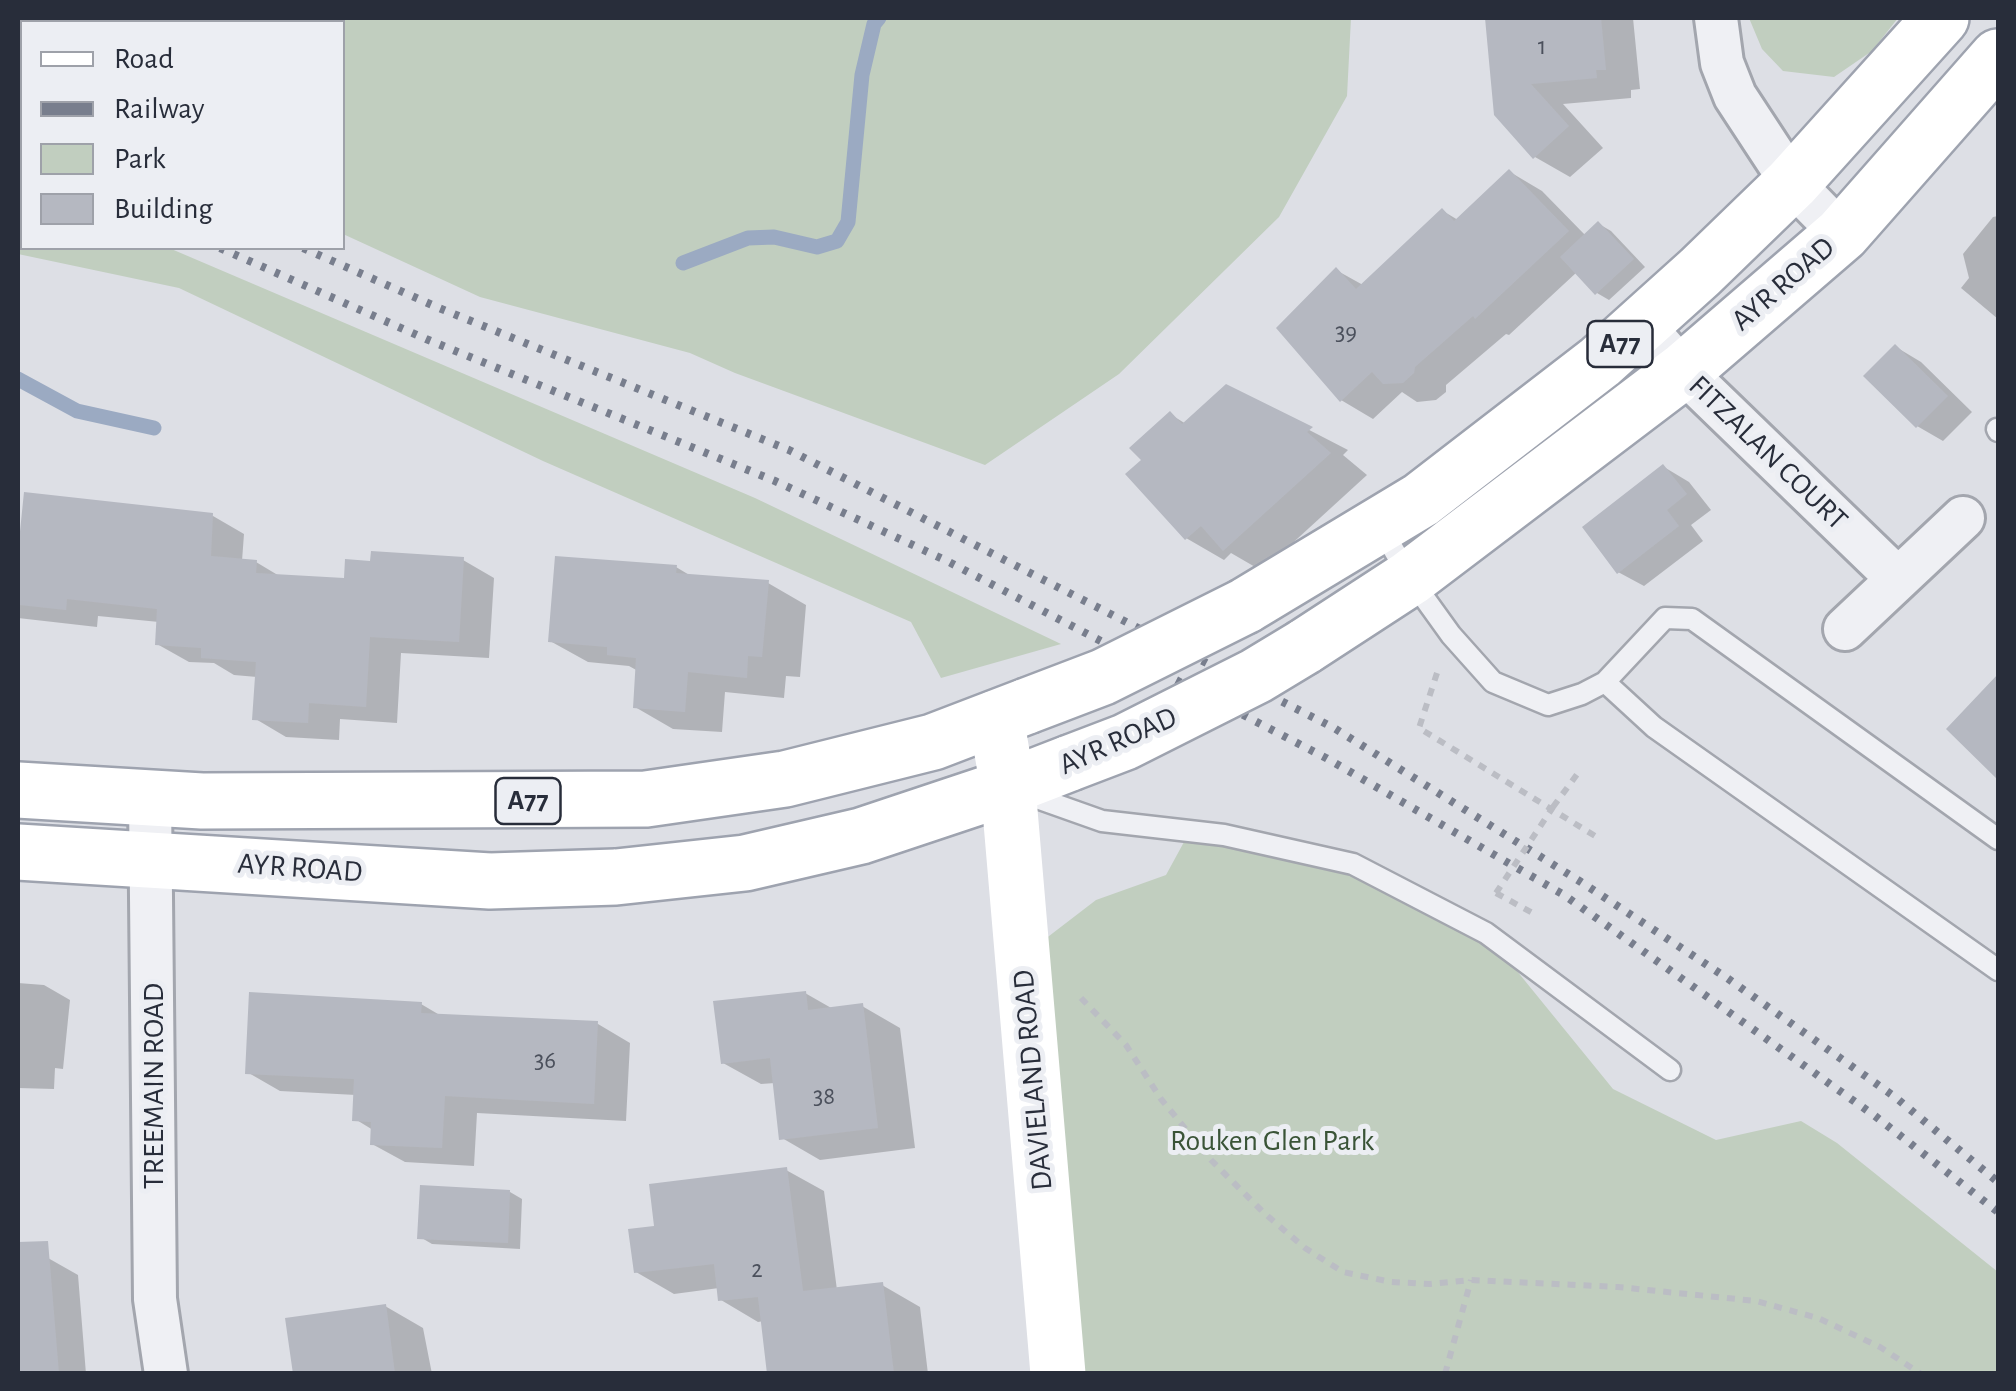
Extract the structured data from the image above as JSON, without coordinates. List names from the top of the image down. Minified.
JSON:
{"streets":{"main road":["AYR ROAD","A77","DAVIELAND ROAD"],"street":["FITZALAN COURT","TREEMAIN ROAD"]},"crossings":[["AYR ROAD","FITZALAN COURT"],["AYR ROAD","DAVIELAND ROAD"],["AYR ROAD","TREEMAIN ROAD"]],"parks":["Rouken Glen Park"],"house_numbers":["1","39","36","38","2"],"legend":["Road","Railway","Park","Building"]}
